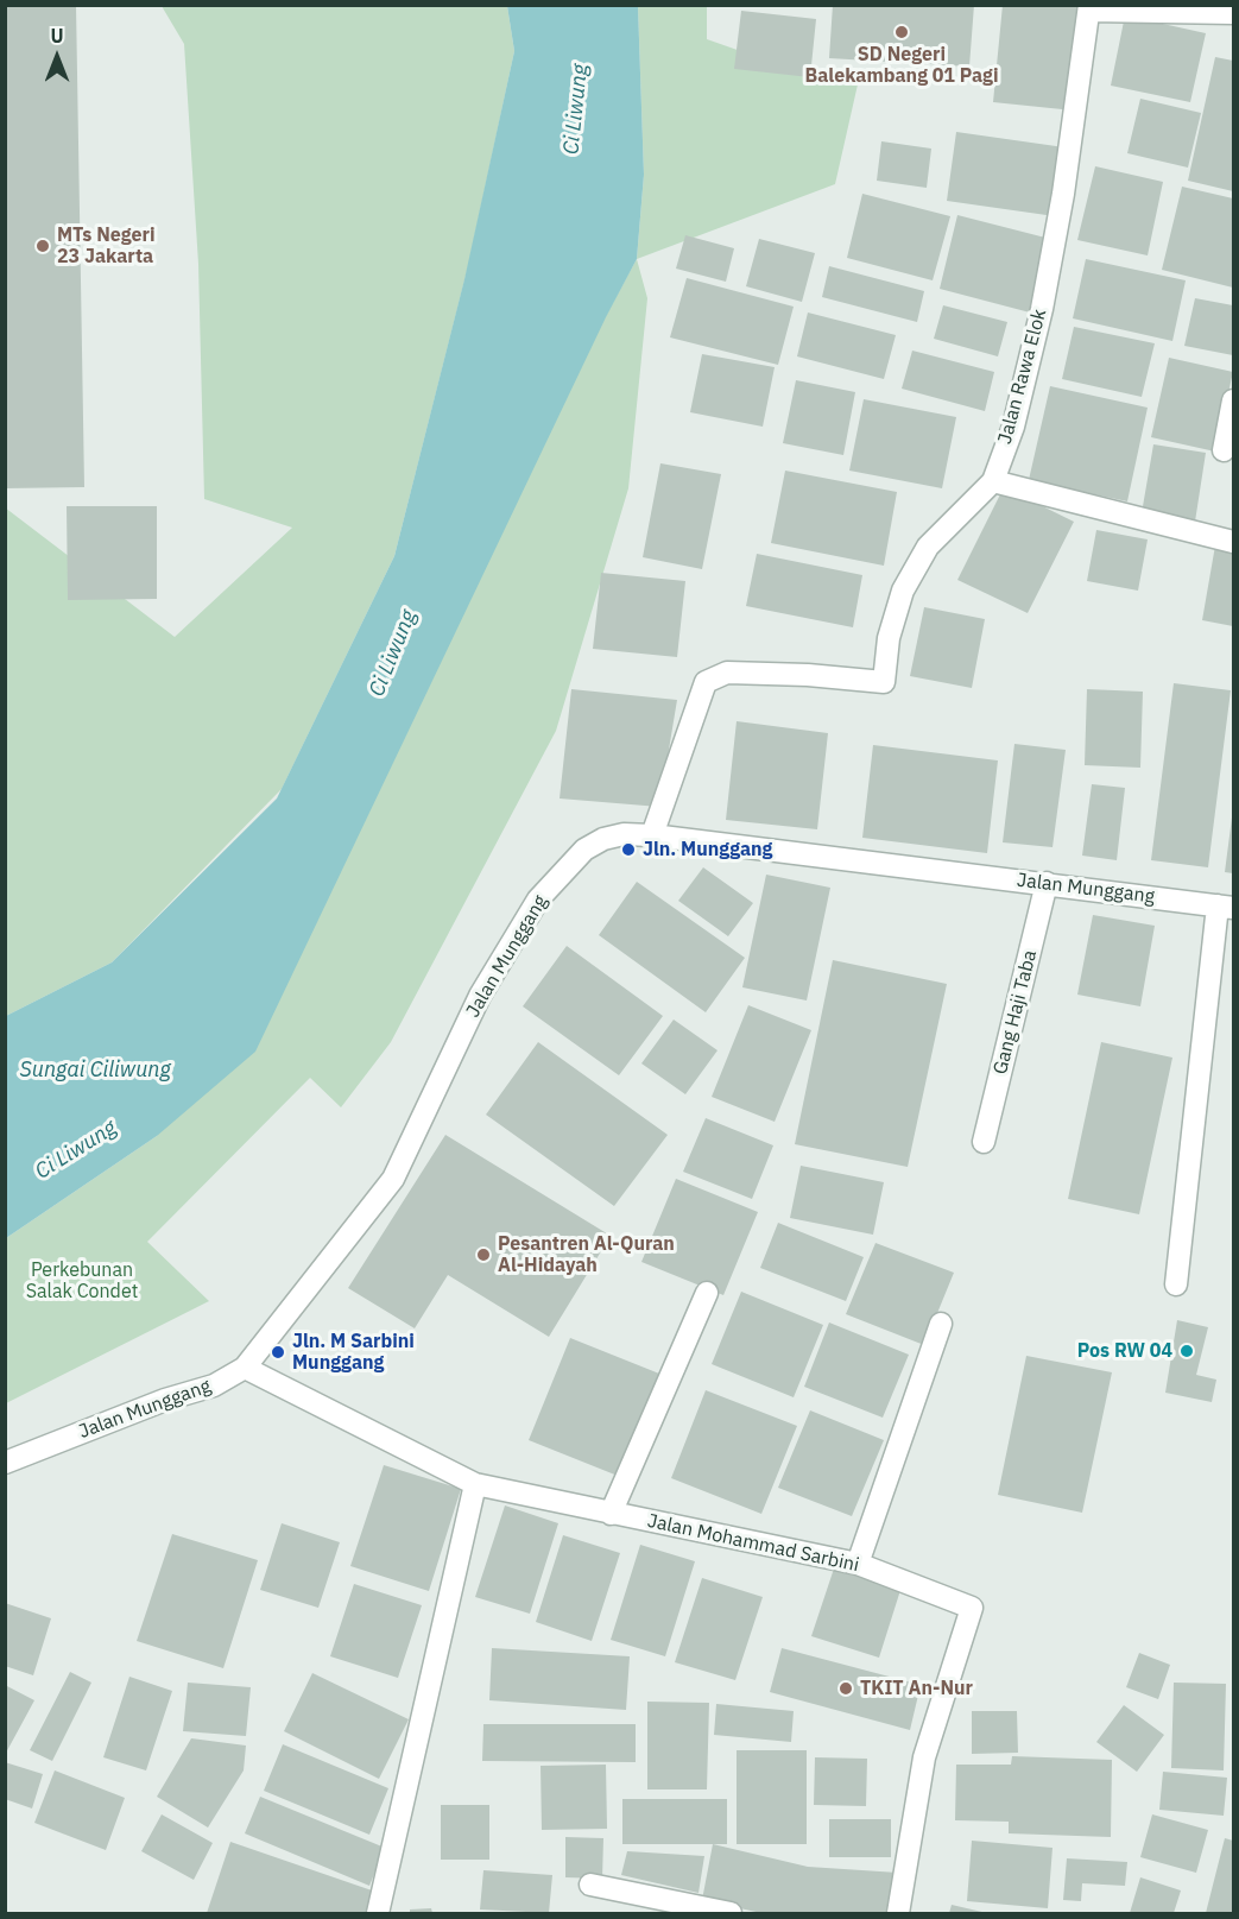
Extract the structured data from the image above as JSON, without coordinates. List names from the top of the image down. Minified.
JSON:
{"streets":{"street":["Jalan Rawa Elok","Jalan Munggang","Gang Haji Taba","Jalan Mohammad Sarbini"]},"crossings":[["Jalan Rawa Elok","Jalan Munggang"],["Jalan Munggang","Gang Haji Taba"],["Jalan Munggang","Jalan Mohammad Sarbini"]],"water":["Ci Liwung","Sungai Ciliwung"],"parks":["Perkebunan Salak Condet"],"places":["SD Negeri Balekambang 01 Pagi","MTs Negeri 23 Jakarta","Jln. Munggang","Pesantren Al-Quran Al-Hidayah","Pos RW 04","Jln. M Sarbini Munggang","TKIT An-Nur"],"north":"top"}
